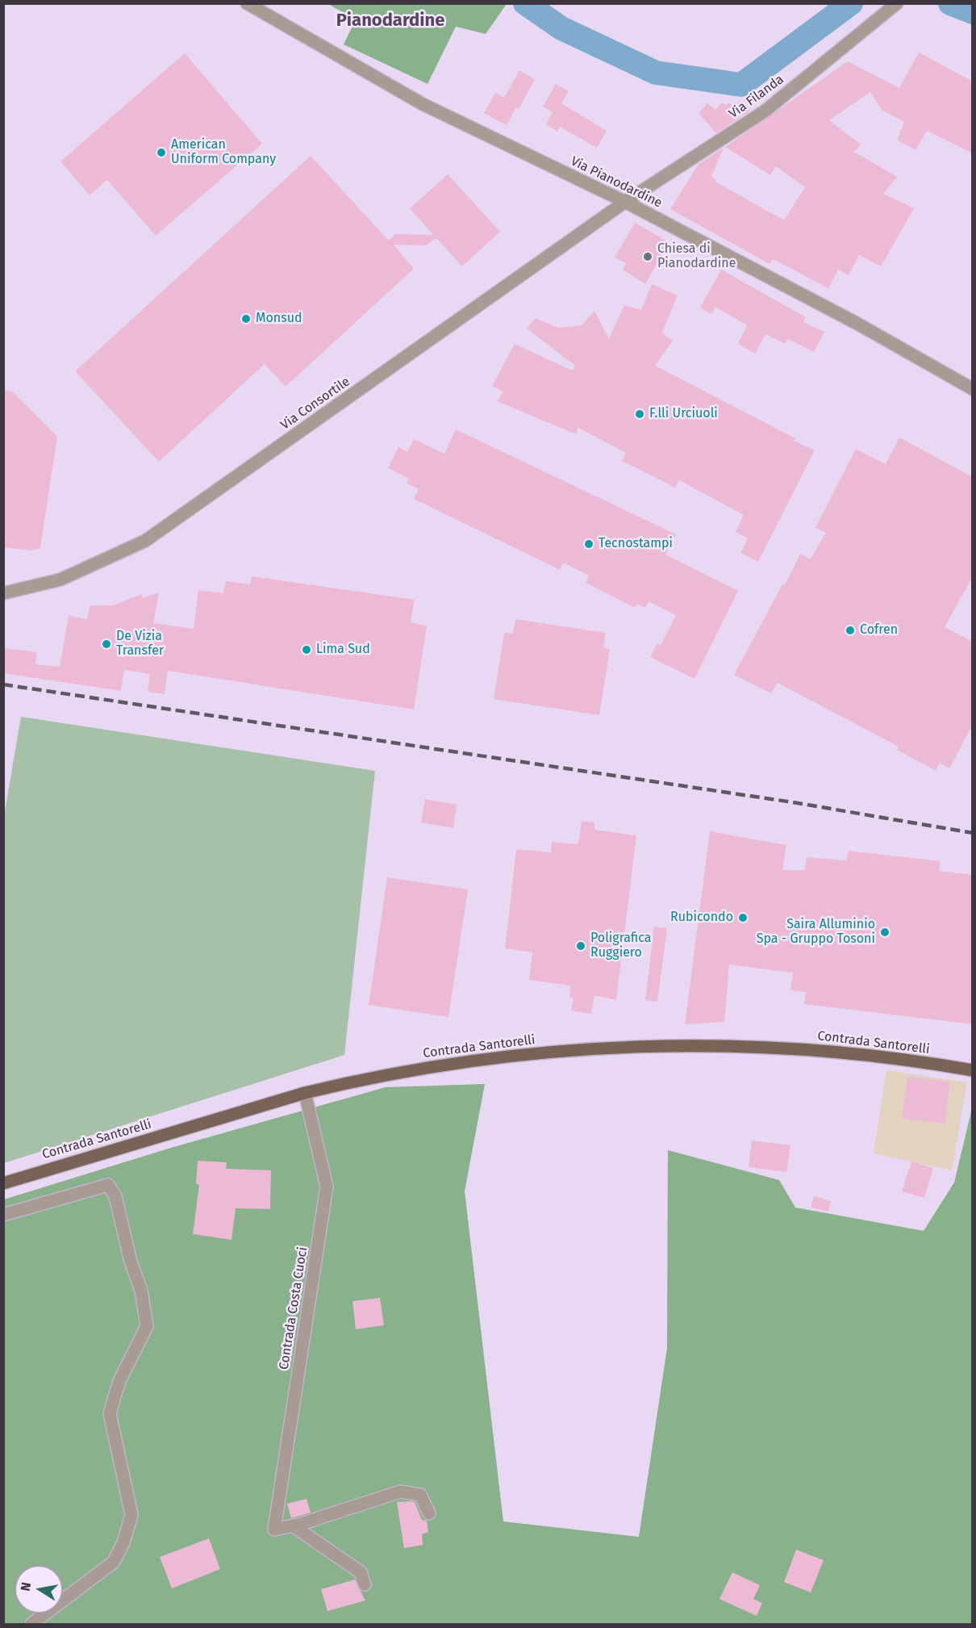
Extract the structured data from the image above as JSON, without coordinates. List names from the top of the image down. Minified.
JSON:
{"streets":{"main road":["Contrada Santorelli"],"street":["Via Filanda","Via Pianodardine","Via Consortile","Contrada Costa Cuoci"]},"crossings":[["Via Filanda","Via Pianodardine"],["Via Filanda","Via Consortile"],["Via Pianodardine","Via Consortile"],["Contrada Santorelli","Contrada Costa Cuoci"]],"districts":["Pianodardine"],"places":["American Uniform Company","Chiesa di Pianodardine","Monsud","F.lli Urciuoli","Tecnostampi","Cofren","De Vizia Transfer","Lima Sud","Rubicondo","Saira Alluminio Spa - Gruppo Tosoni","Poligrafica Ruggiero"],"north":"left"}
